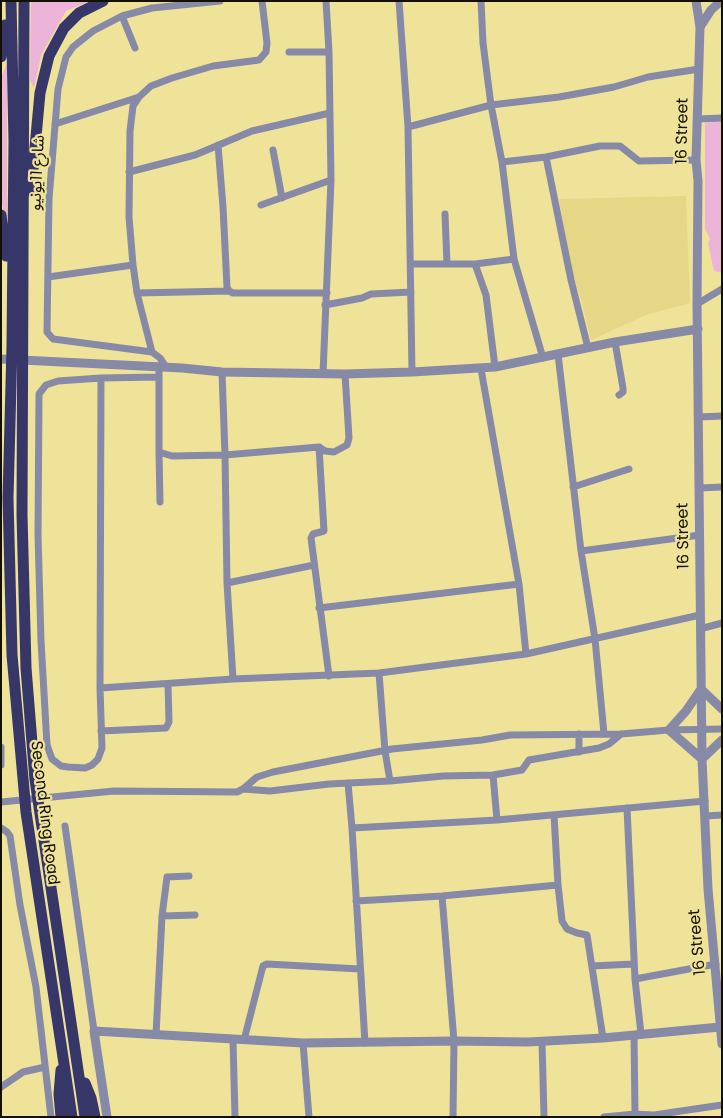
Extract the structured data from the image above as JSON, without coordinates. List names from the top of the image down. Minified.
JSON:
{"streets":{"highway":["Second Ring Road"],"street":["16 Street","شارع 11يونيو"]}}
